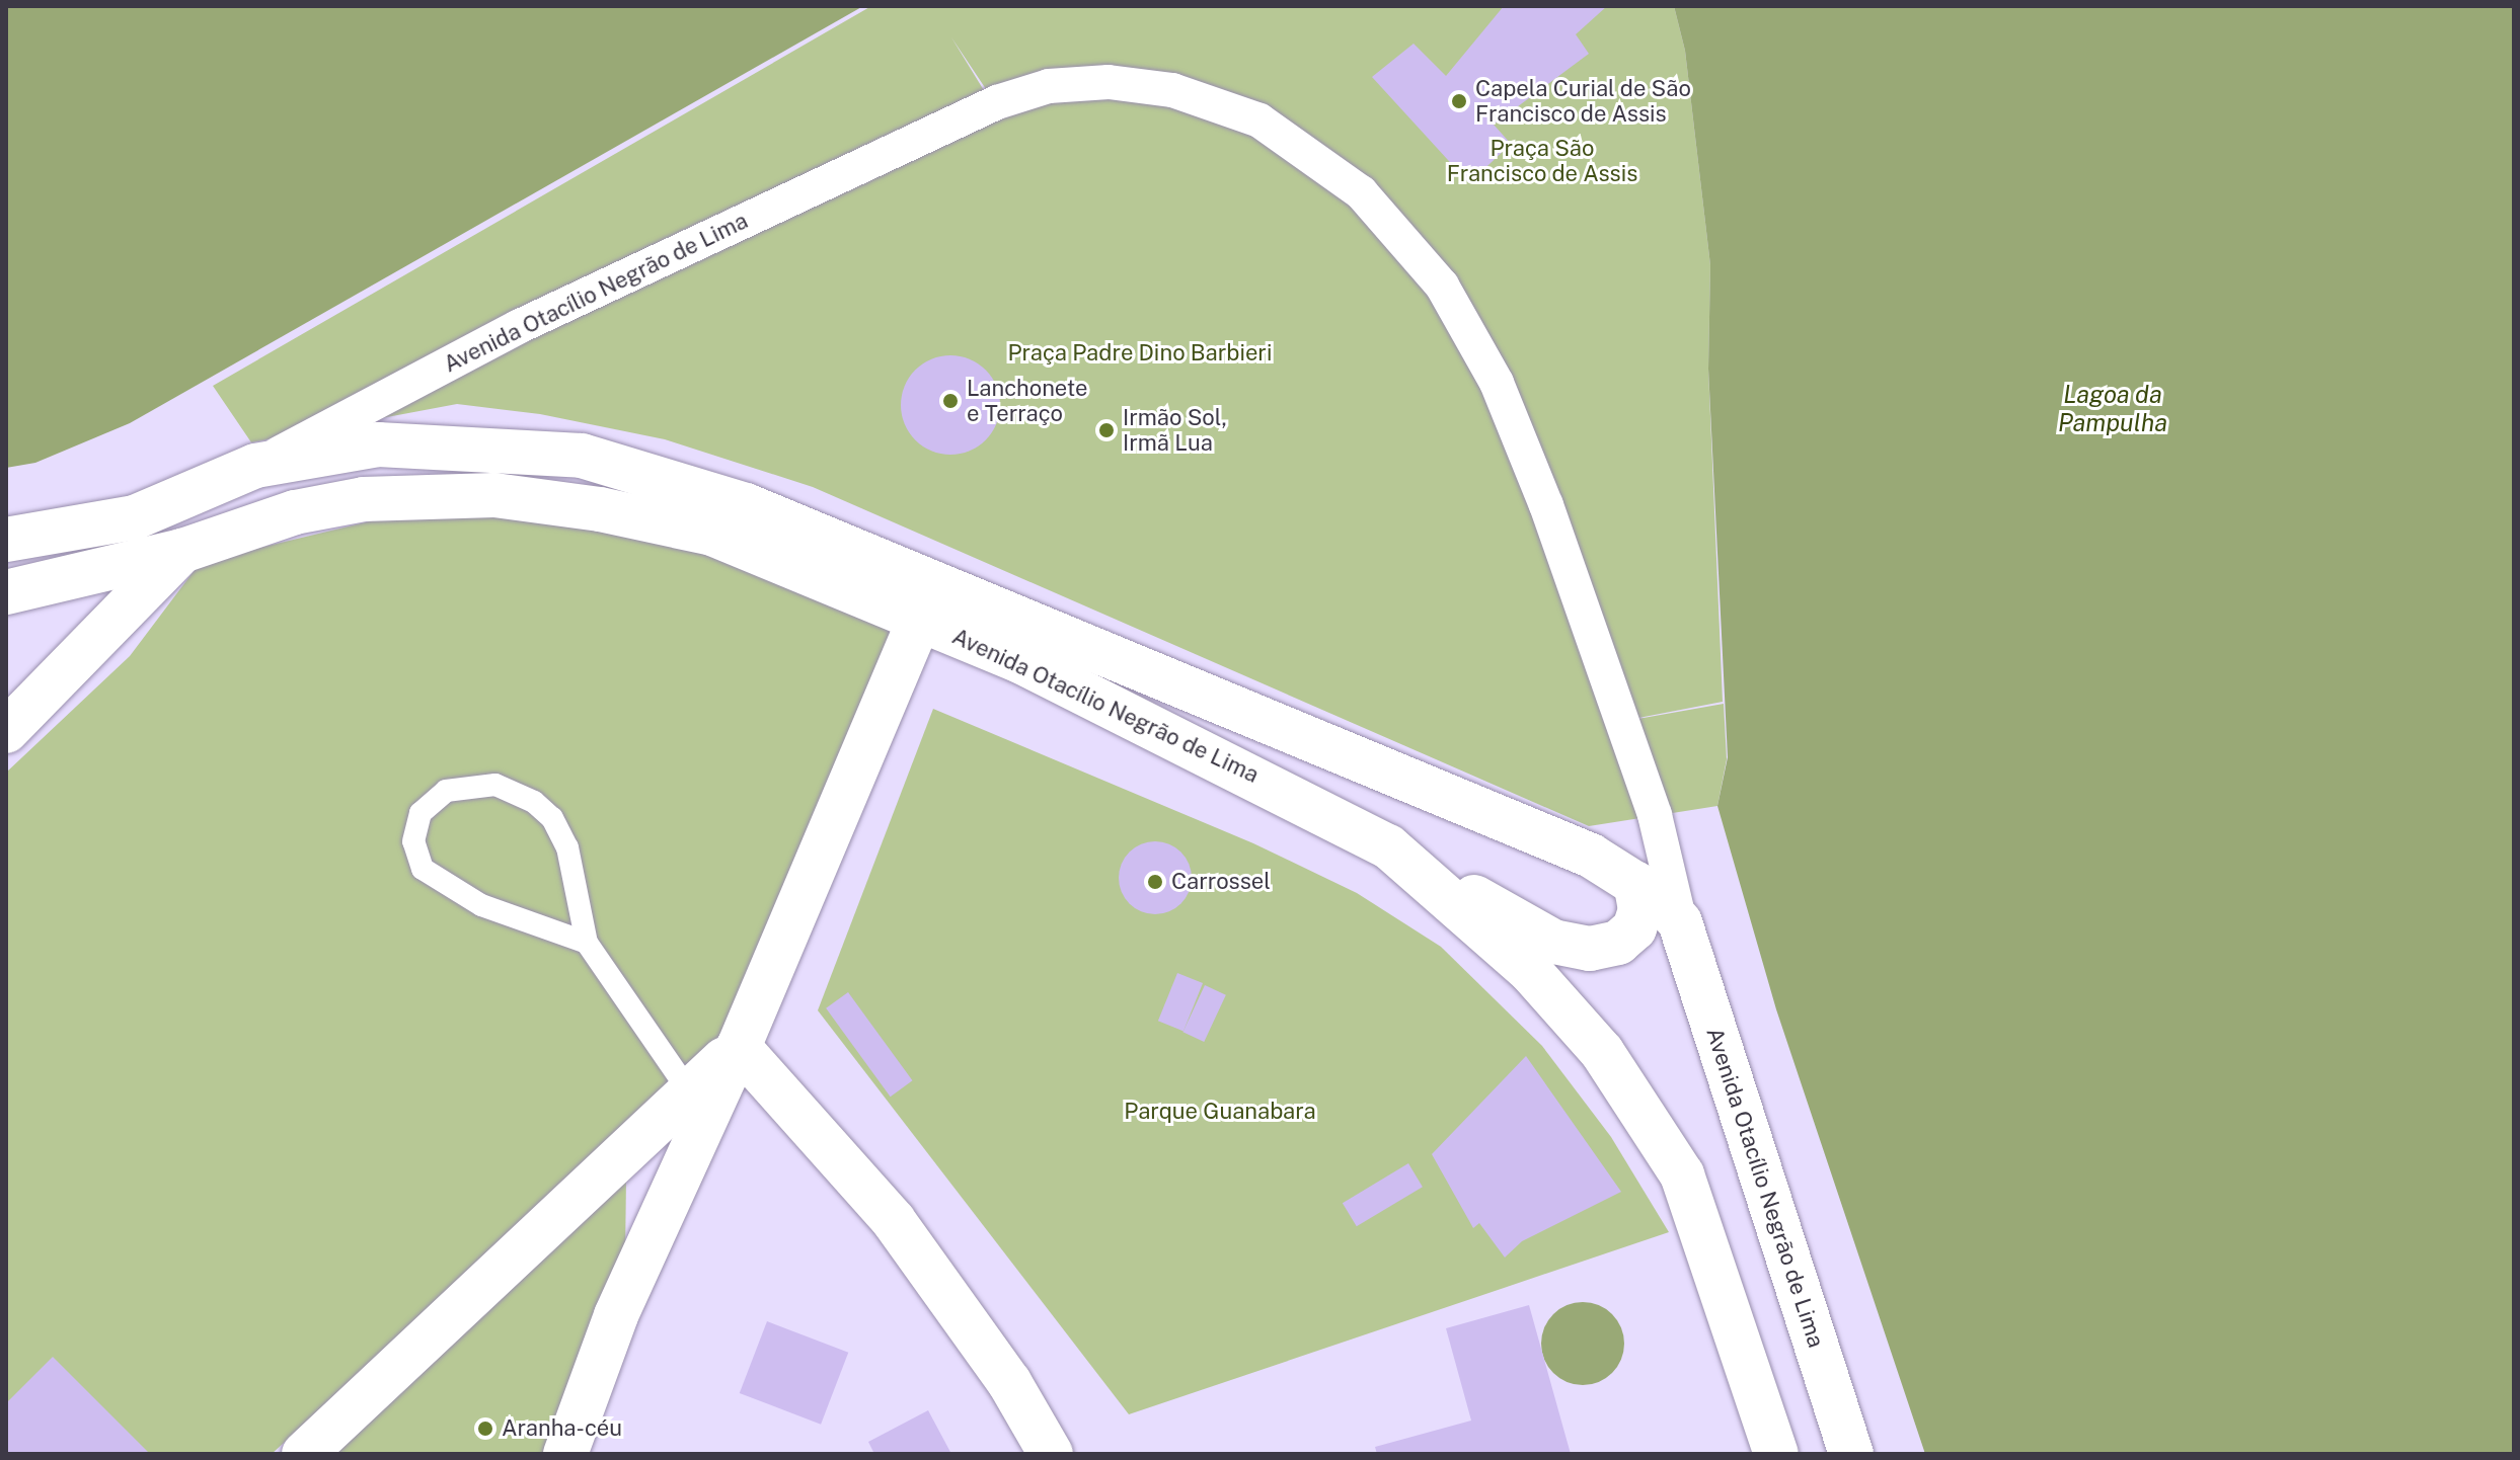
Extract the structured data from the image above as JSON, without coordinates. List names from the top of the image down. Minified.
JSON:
{"streets":{"street":["Avenida Otacílio Negrão de Lima"]},"water":["Lagoa da Pampulha"],"parks":["Praça São Francisco de Assis","Praça Padre Dino Barbieri","Parque Guanabara"],"places":["Capela Curial de São Francisco de Assis","Lanchonete e Terraço","Irmão Sol, Irmã Lua","Carrossel","Aranha-céu"]}
